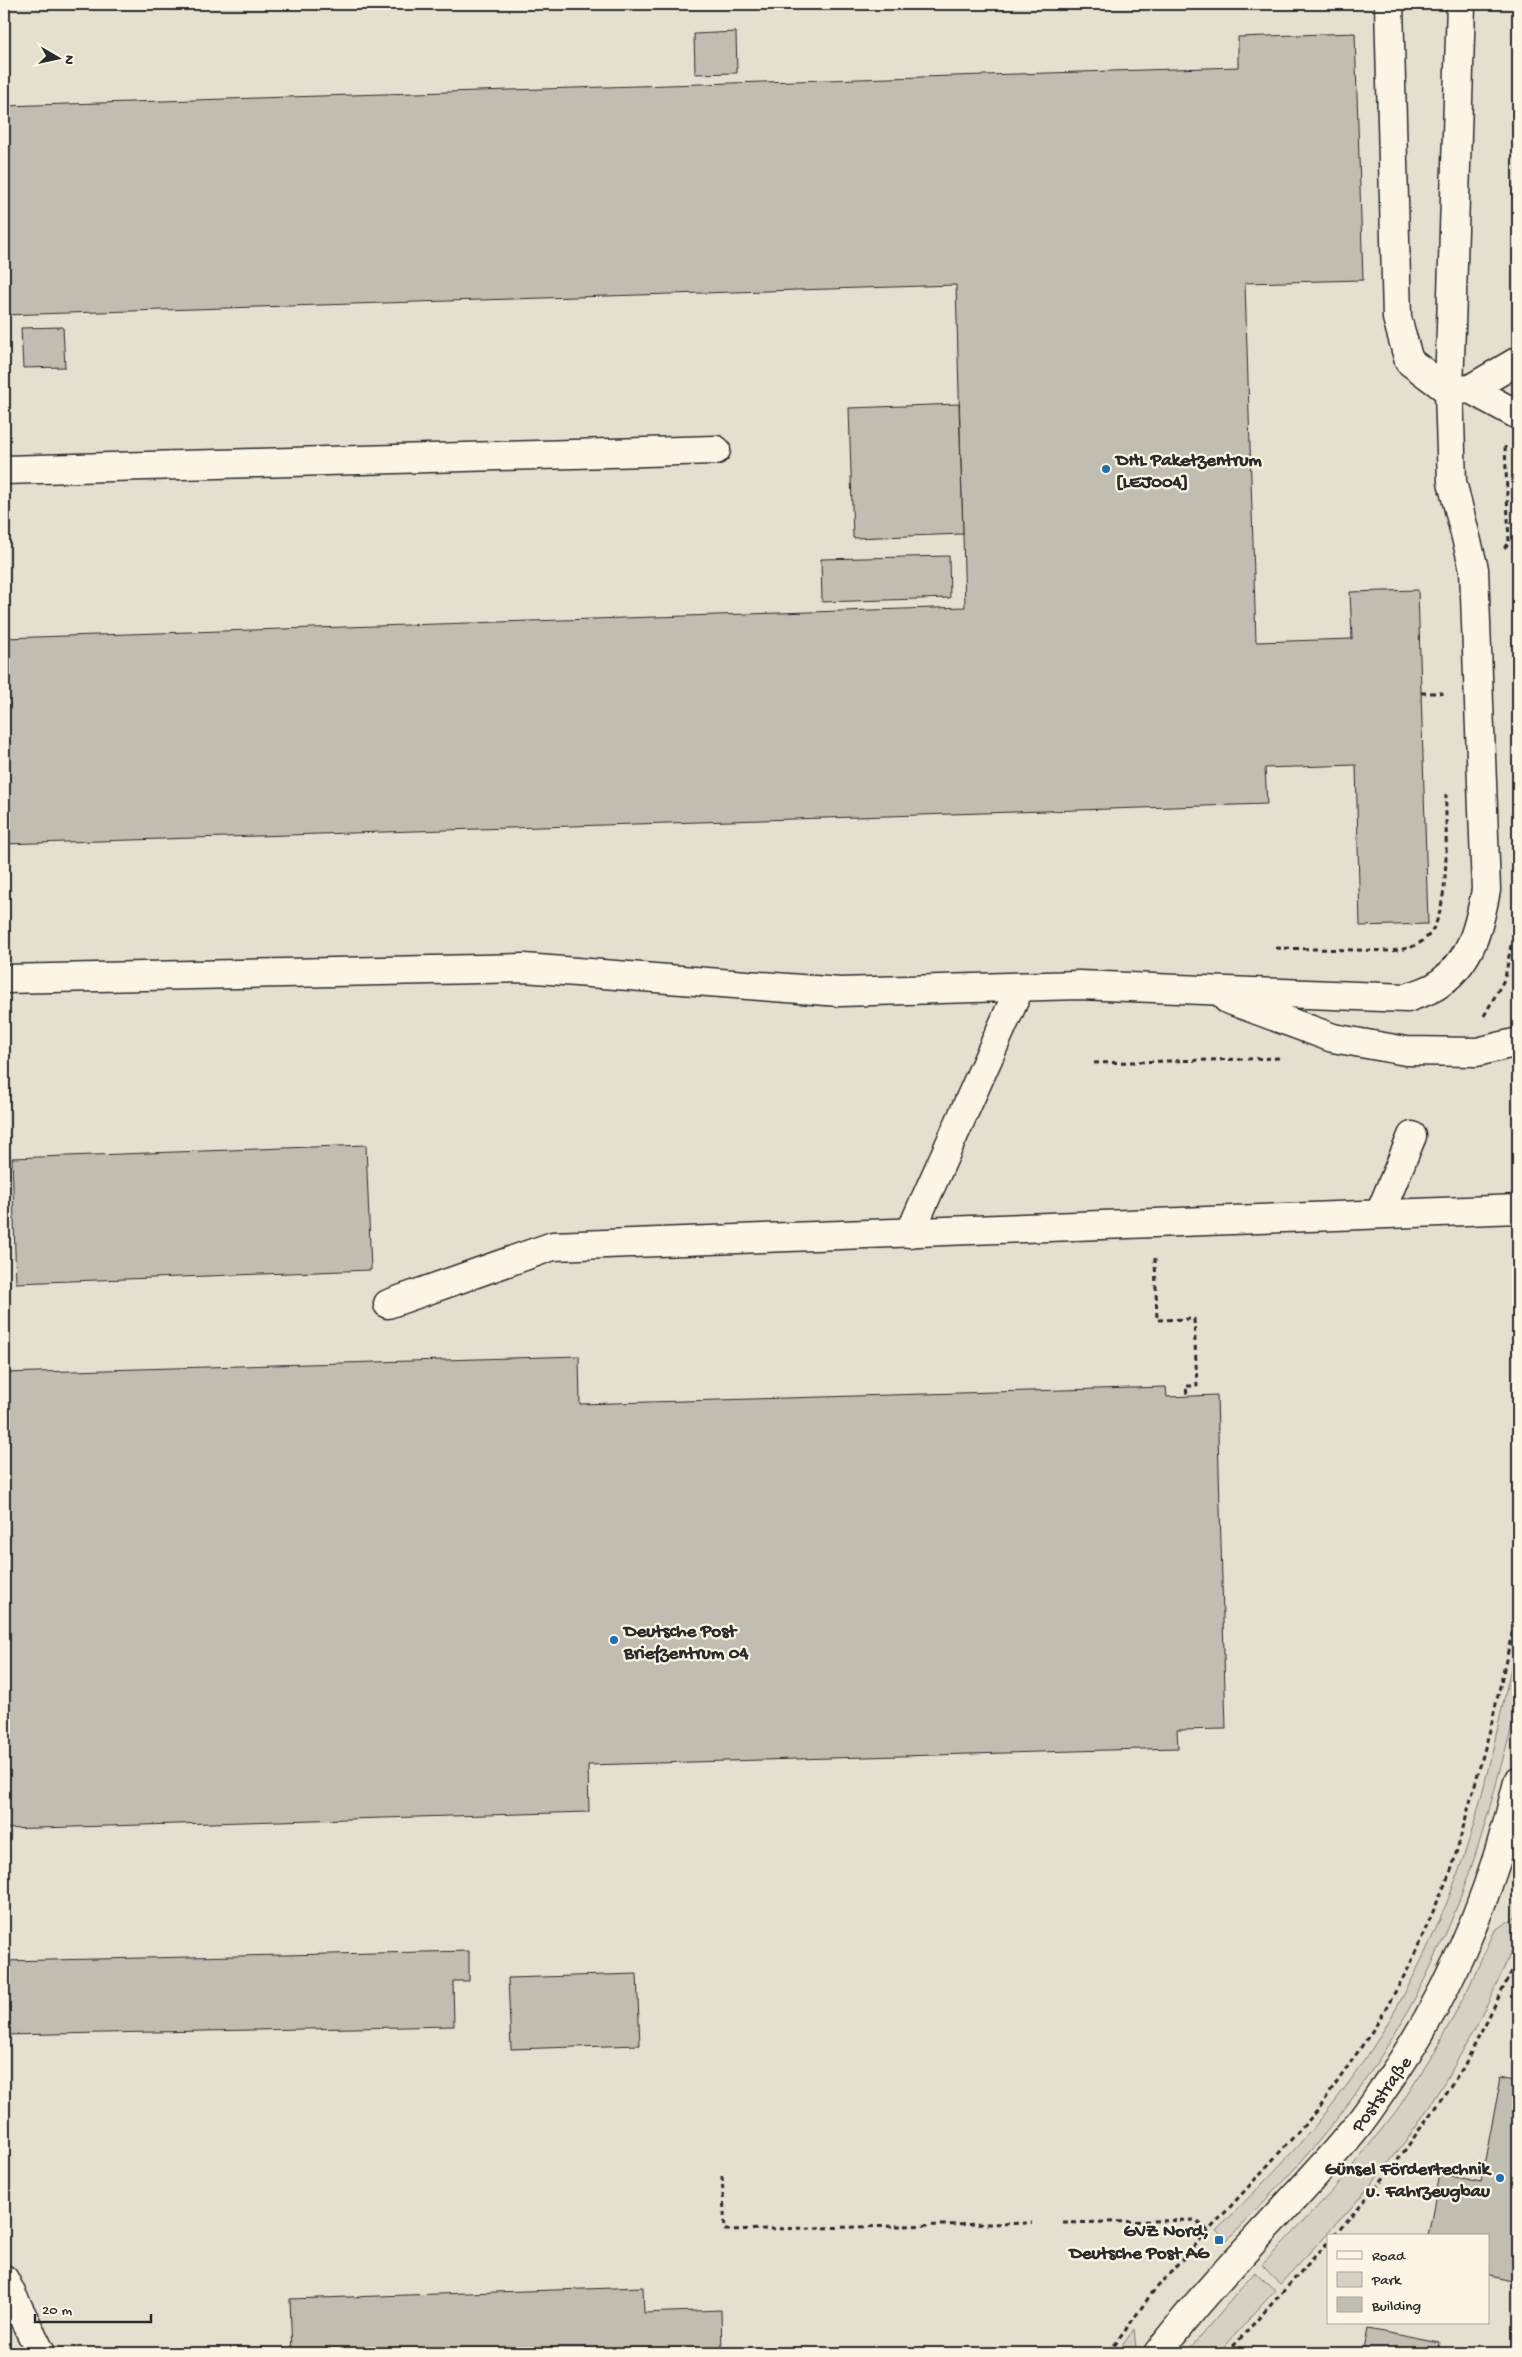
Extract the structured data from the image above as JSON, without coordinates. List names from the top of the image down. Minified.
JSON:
{"streets":{"street":["Poststraße"]},"places":{"other":["DHL Paketzentrum [LEJ004]","Deutsche Post Briefzentrum 04","Günsel Fördertechnik u. Fahrzeugbau"],"transit":["GVZ Nord, Deutsche Post AG"]},"legend":["Road","Park","Building"],"scale_bar":"20 m","north":"right"}
